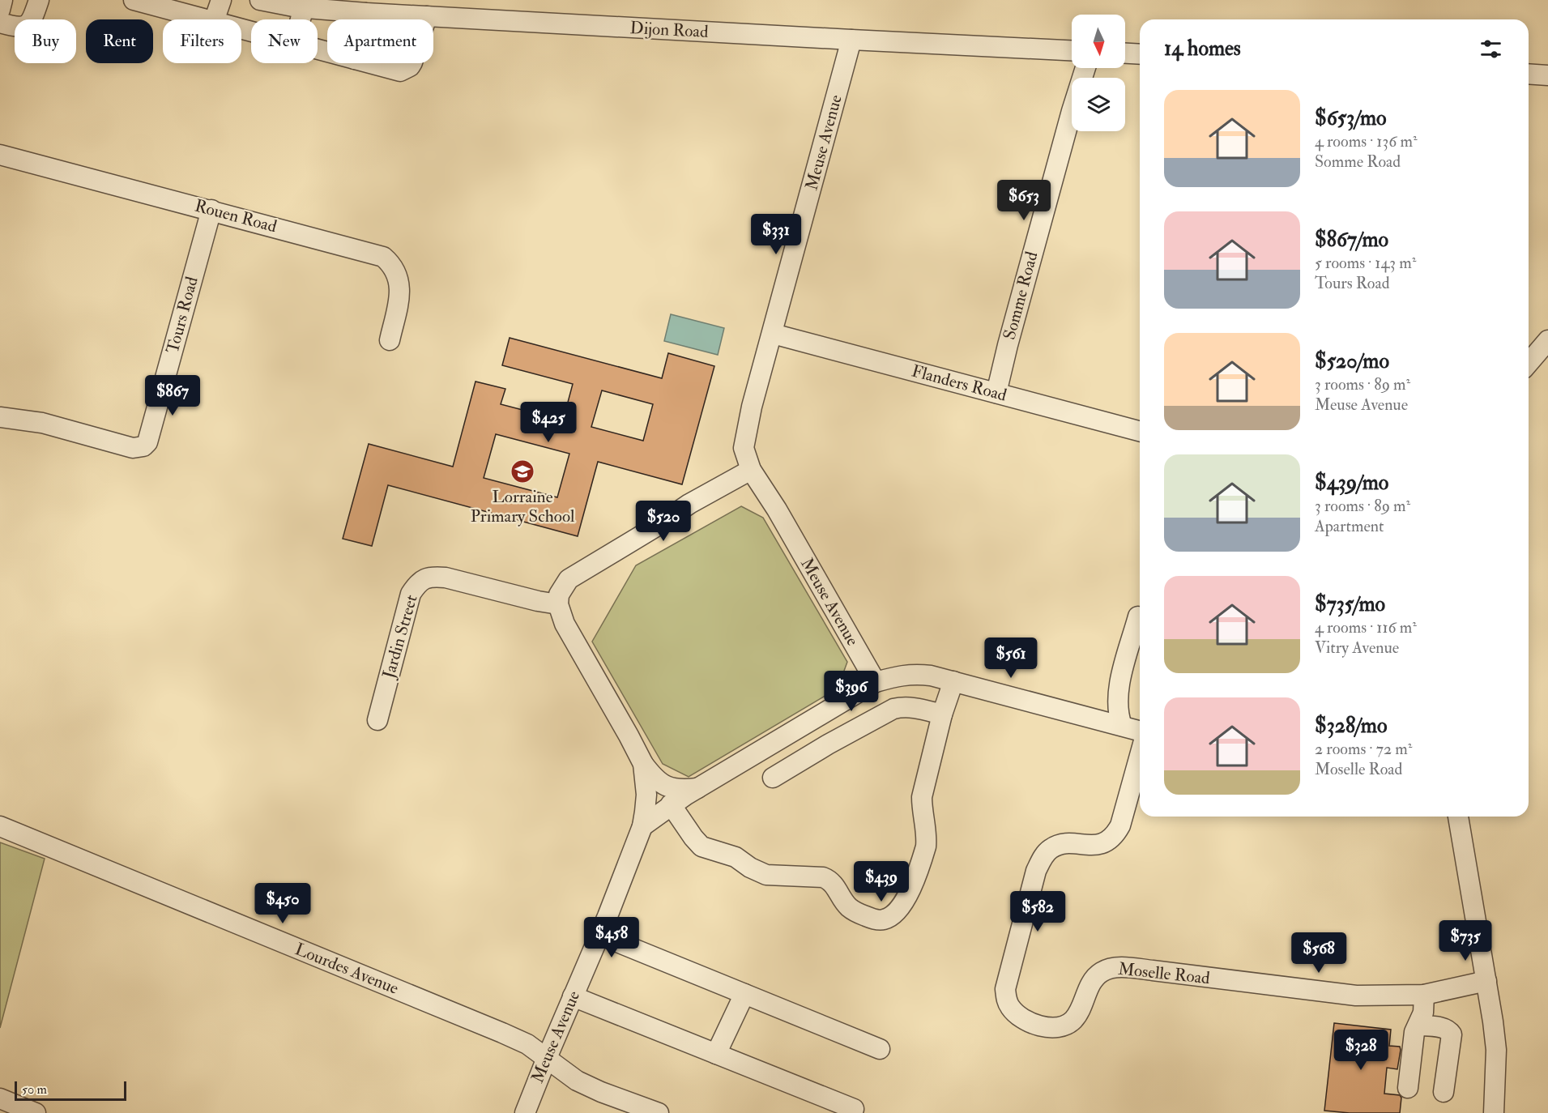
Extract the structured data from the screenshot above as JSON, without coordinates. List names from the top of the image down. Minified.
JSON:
{"streets":{"street":["Dijon Road","Meuse Avenue","Rouen Road","Somme Road","Tours Road","Flanders Road","Jardin Street","Lourdes Avenue","Moselle Road"]},"crossings":[["Dijon Road","Meuse Avenue"],["Meuse Avenue","Flanders Road"],["Meuse Avenue","Jardin Street"],["Meuse Avenue","Lourdes Avenue"],["Rouen Road","Tours Road"],["Somme Road","Flanders Road"]],"places":{"school or university":["Lorraine Primary School"]},"scale_bar":"50 m","north":"bottom","page":{"chip":["Buy","Rent","Filters","New","Apartment"],"heading":"14 homes","list":[{"name":"$653/mo","note":"4 rooms · 136 m² · Somme Road"},{"name":"$867/mo","note":"5 rooms · 143 m² · Tours Road"},{"name":"$520/mo","note":"3 rooms · 89 m² · Meuse Avenue"},{"name":"$439/mo","note":"3 rooms · 89 m² · Apartment"},{"name":"$735/mo","note":"4 rooms · 116 m² · Vitry Avenue"},{"name":"$328/mo","note":"2 rooms · 72 m² · Moselle Road"}],"price":["$653","$331","$867","$425","$520","$561","$396","$439","$450","$582","$458","$735","$568","$328"],"scale":"50 m"}}
